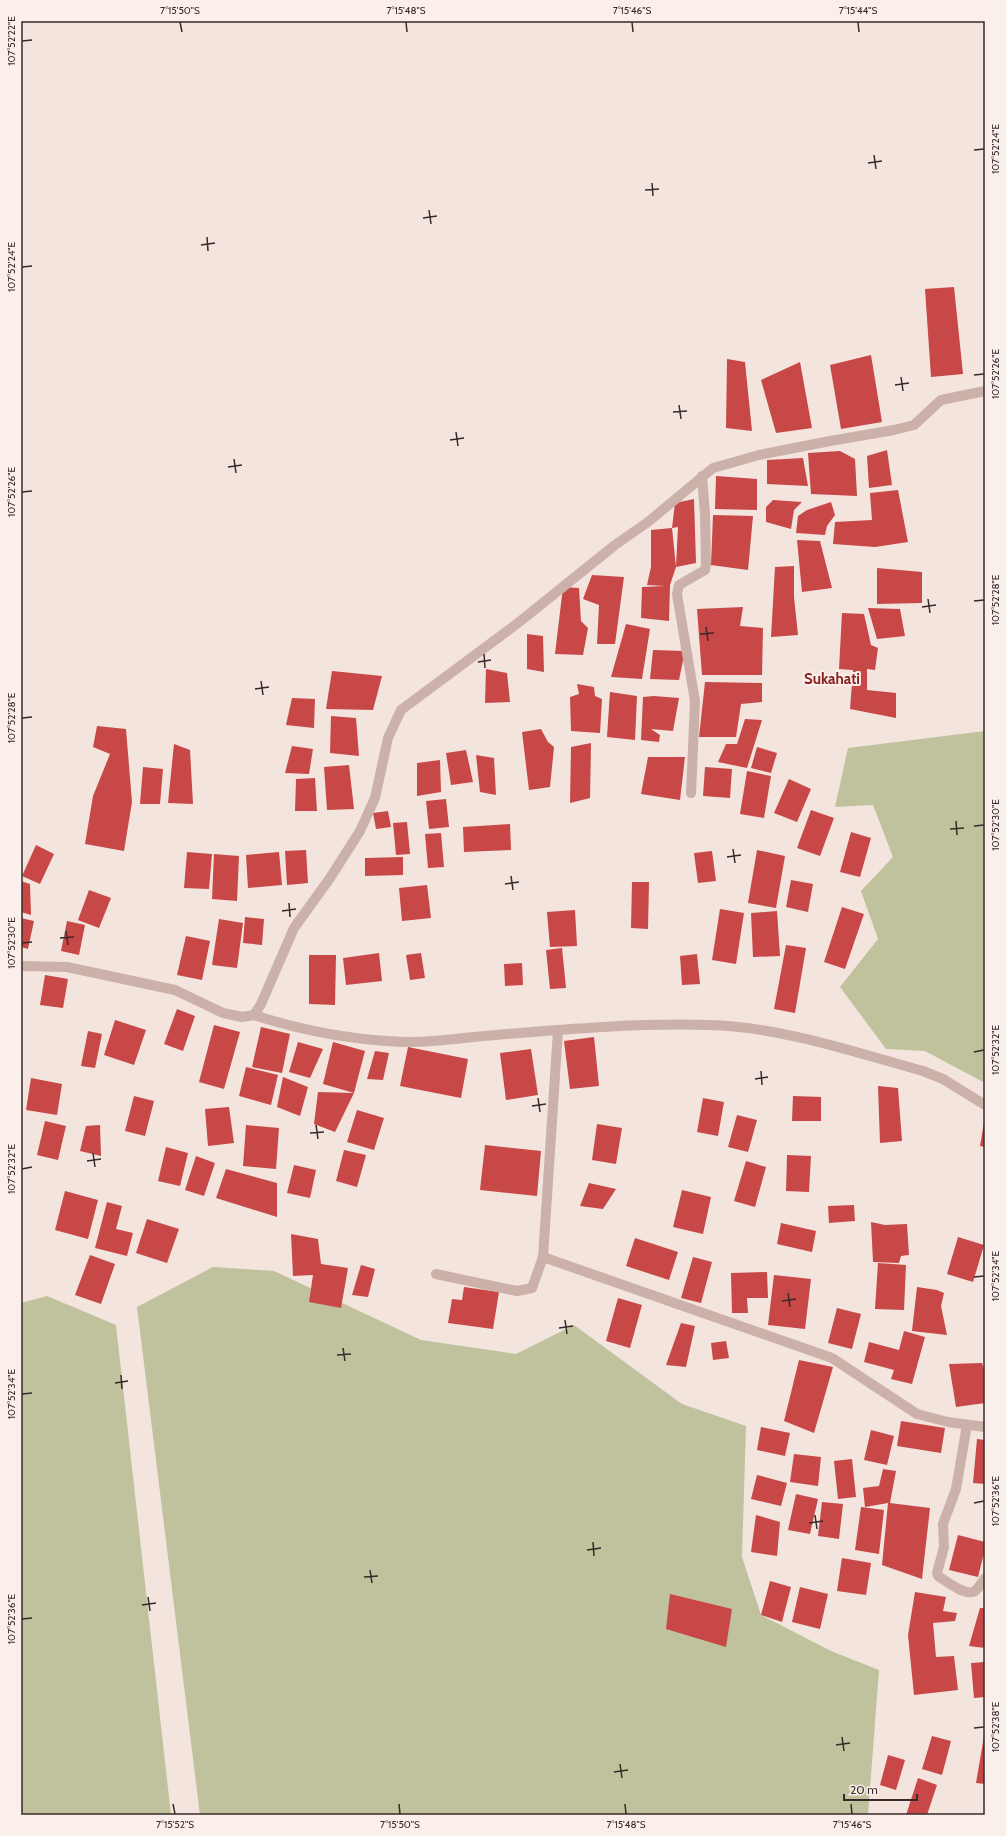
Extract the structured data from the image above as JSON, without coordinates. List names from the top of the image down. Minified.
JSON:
{"districts":["Sukahati"],"scale_bar":"20 m","coordinates":["7°15'50\"S","7°15'48\"S","7°15'46\"S","7°15'44\"S","107°52'22\"E","107°52'24\"E","107°52'26\"E","107°52'28\"E","107°52'30\"E","107°52'32\"E","107°52'34\"E","107°52'36\"E","107°52'38\"E","7°15'52\"S"]}
